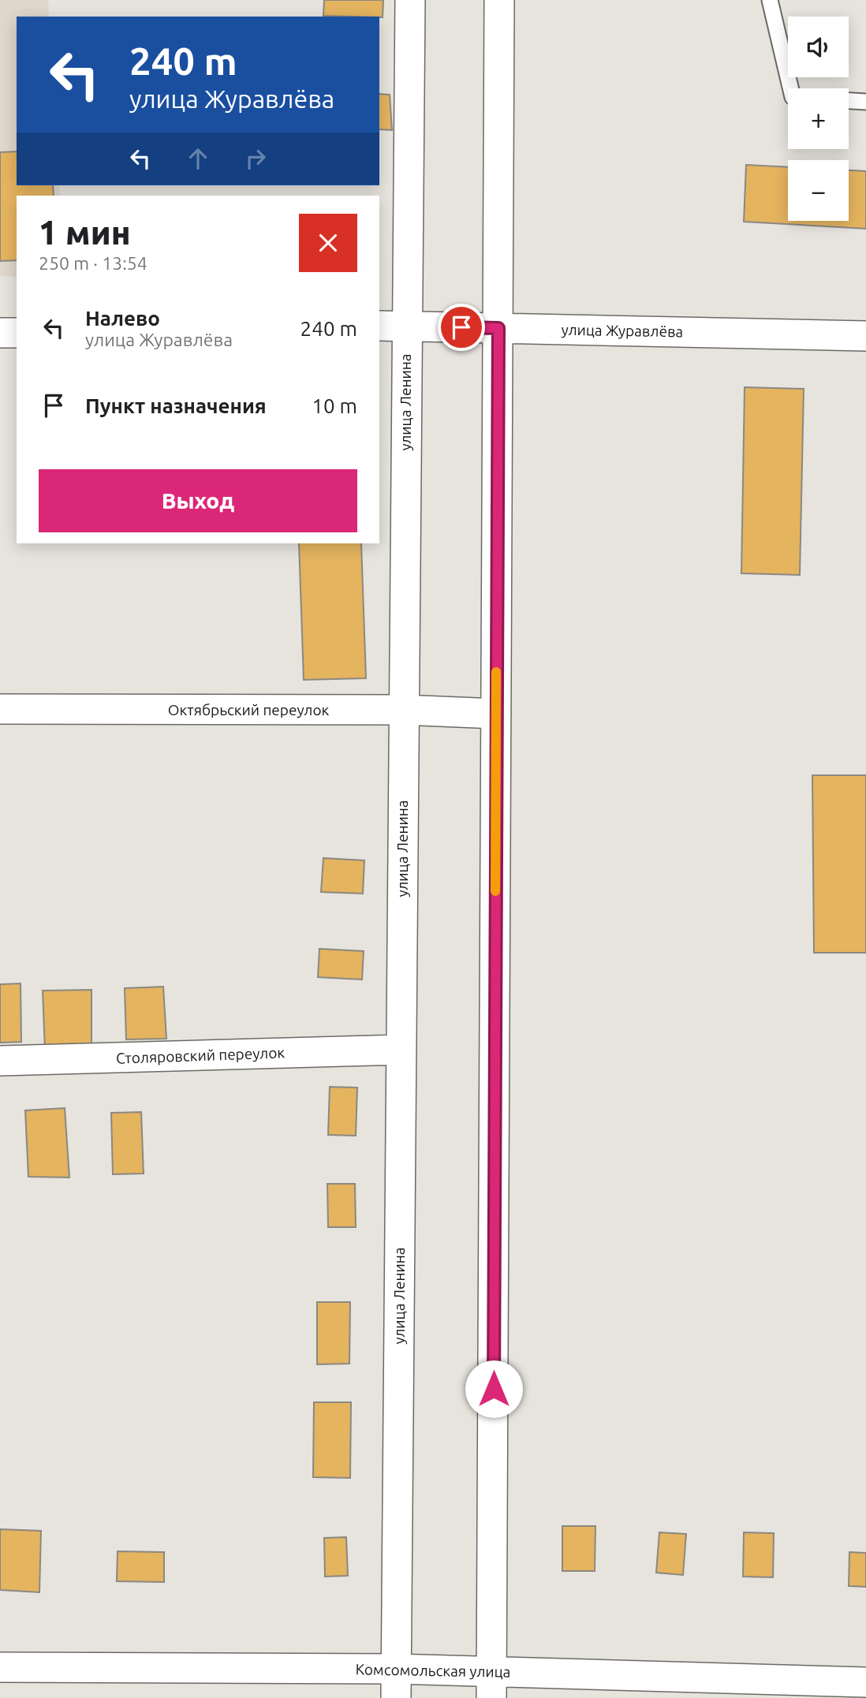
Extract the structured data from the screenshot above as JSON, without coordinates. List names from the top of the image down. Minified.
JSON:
{"streets":{"street":["улица Журавлёва","улица Ленина","Октябрьский переулок","Столяровский переулок","Комсомольская улица"]},"crossings":[["улица Журавлёва","улица Ленина"],["улица Ленина","Октябрьский переулок"],["улица Ленина","Столяровский переулок"],["улица Ленина","Комсомольская улица"]],"page":{"map_buttons":["+","−"],"turn":["240 m","улица Журавлёва"],"heading":["1 мин","250 m · 13:54"],"list":[{"name":"Налево","note":"улица Журавлёва","value":"240 m"},{"name":"Пункт назначения","value":"10 m"}],"buttons":"Выход"}}
